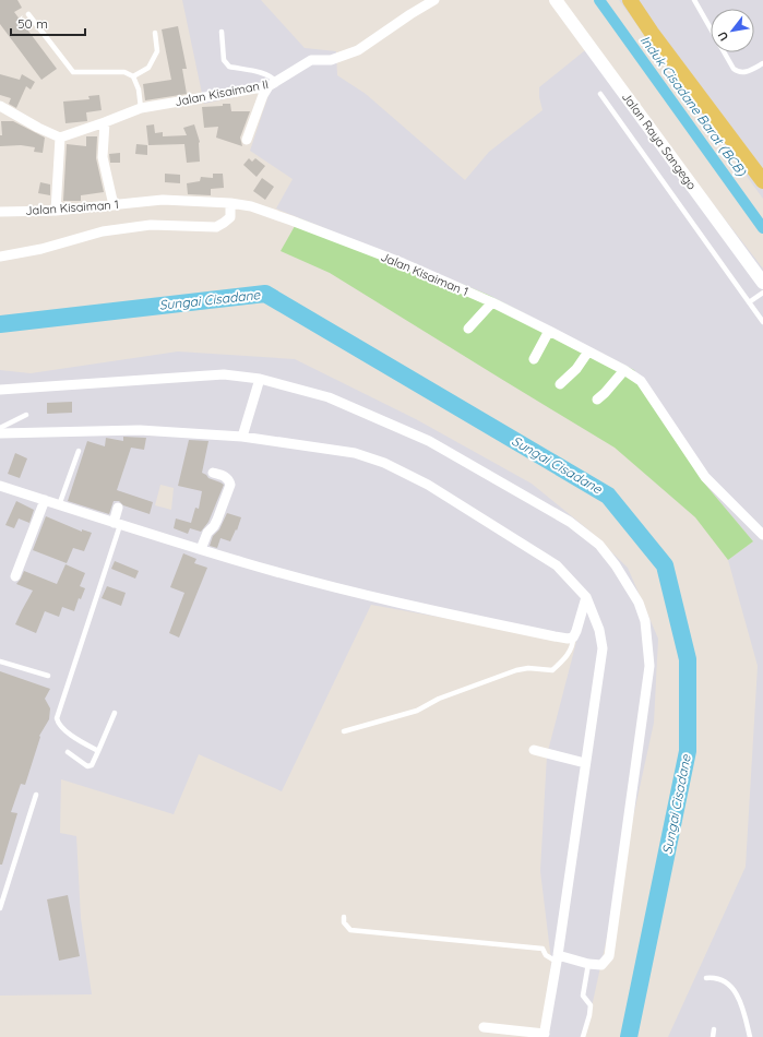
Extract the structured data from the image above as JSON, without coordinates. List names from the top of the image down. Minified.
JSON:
{"streets":{"street":["Jalan Kisaiman II","Jalan Raya Sangego","Jalan Kisaiman 1"]},"water":["Induk Cisadane Barat (BCB)","Sungai Cisadane"],"scale_bar":"50 m","north":"bottom left"}
